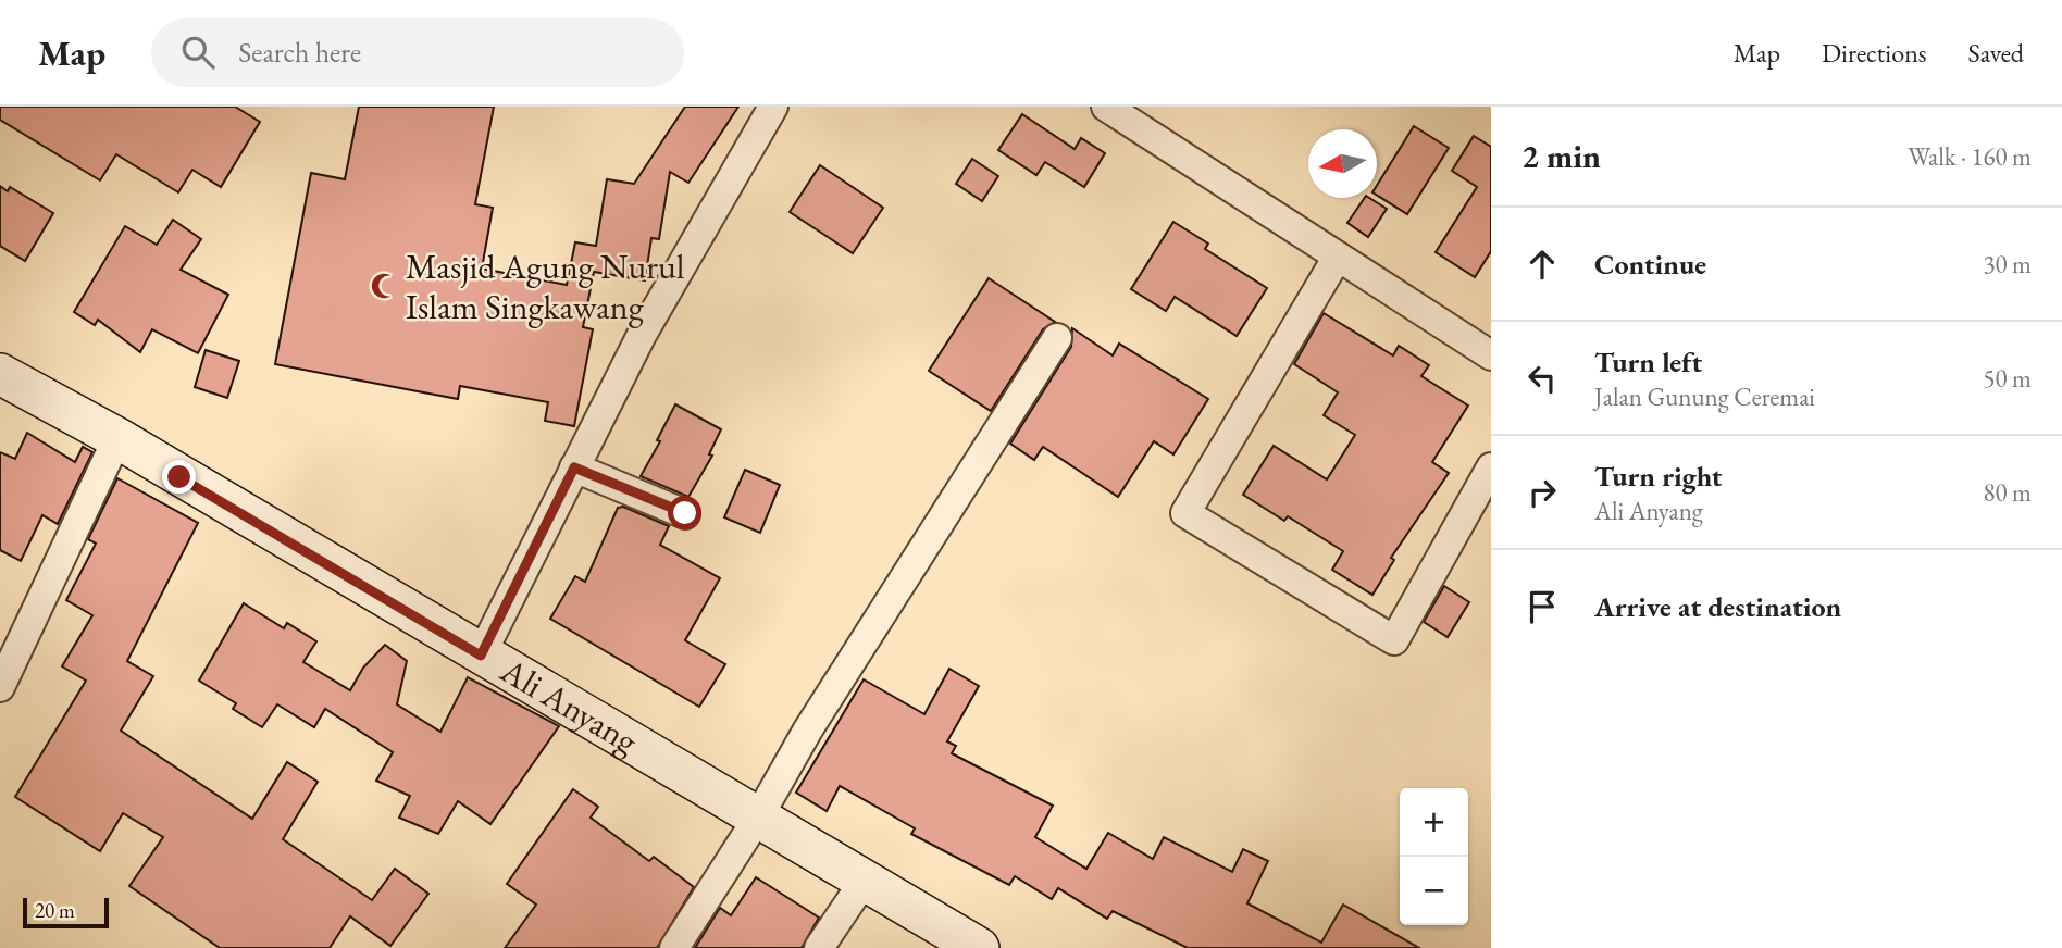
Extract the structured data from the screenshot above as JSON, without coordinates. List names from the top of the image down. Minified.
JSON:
{"streets":{"street":["Ali Anyang"]},"places":{"mosque":["Masjid Agung Nurul Islam Singkawang"]},"scale_bar":"20 m","north":"left","page":{"header":"Map","search":"Search here","nav":["Map","Directions","Saved"],"heading":["2 min","Walk · 160 m"],"list":[["Continue","30 m"],["Turn left","Jalan Gunung Ceremai","50 m"],["Turn right","Ali Anyang","80 m"],"Arrive at destination"],"map_buttons":["+","−"],"scale":"20 m"}}
